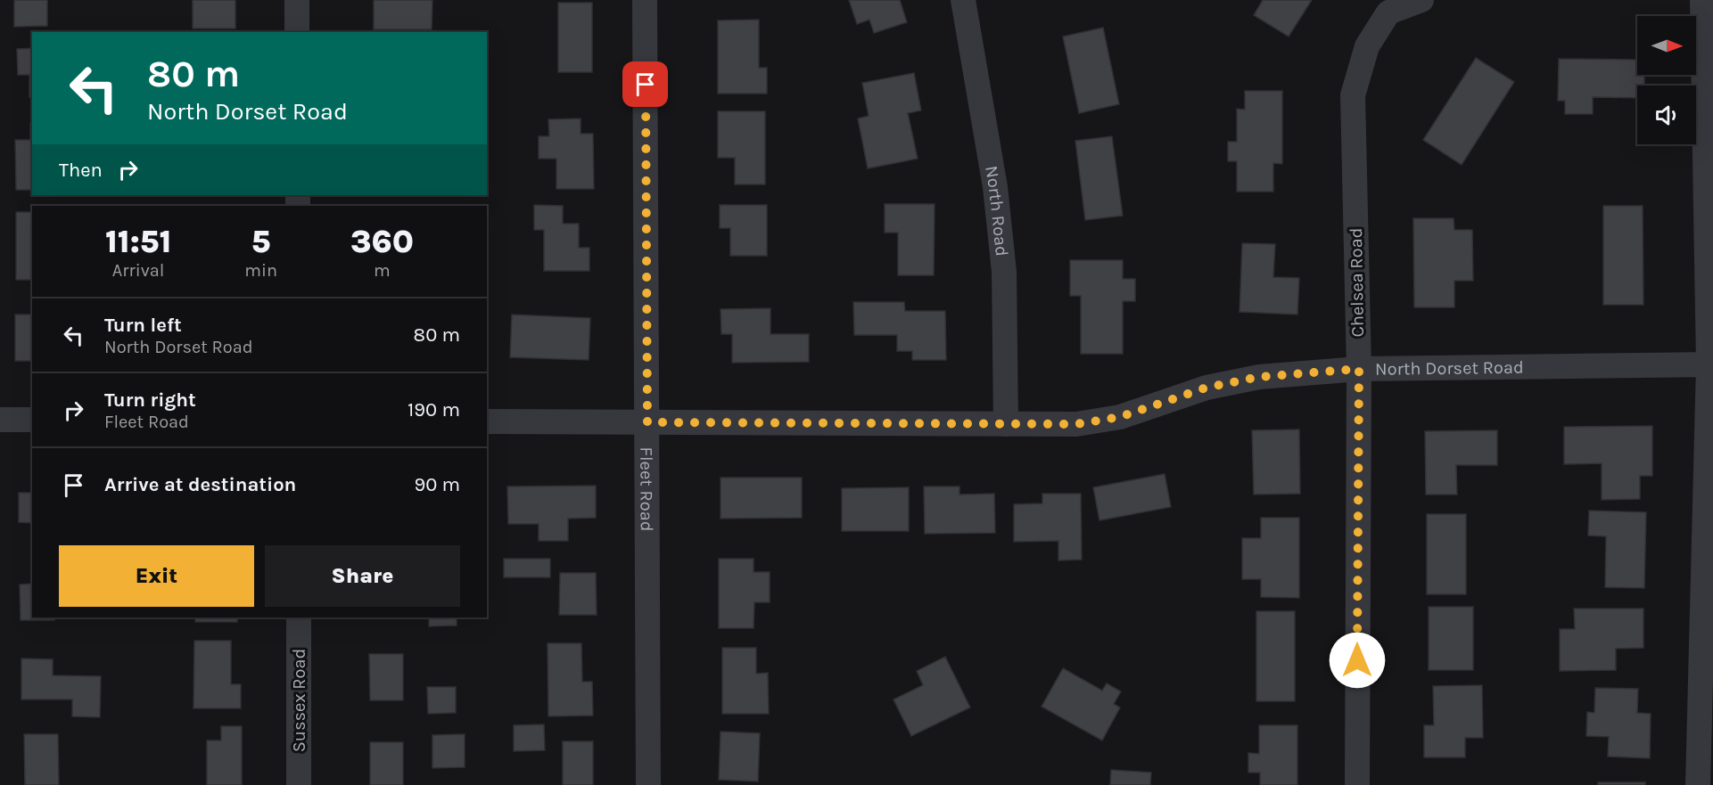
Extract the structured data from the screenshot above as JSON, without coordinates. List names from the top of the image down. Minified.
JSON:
{"streets":{"street":["North Road","Chelsea Road","North Dorset Road","Fleet Road","Sussex Road"]},"crossings":[["North Road","North Dorset Road"],["Chelsea Road","North Dorset Road"],["North Dorset Road","Fleet Road"]],"north":"right","page":{"turn":["80 m","North Dorset Road"],"then":"Then","eta":["11:51","Arrival","5","min","360","m"],"list":[{"name":"Turn left","note":"North Dorset Road","value":"80 m"},{"name":"Turn right","note":"Fleet Road","value":"190 m"},{"name":"Arrive at destination","value":"90 m"}],"buttons":["Exit","Share"]}}
